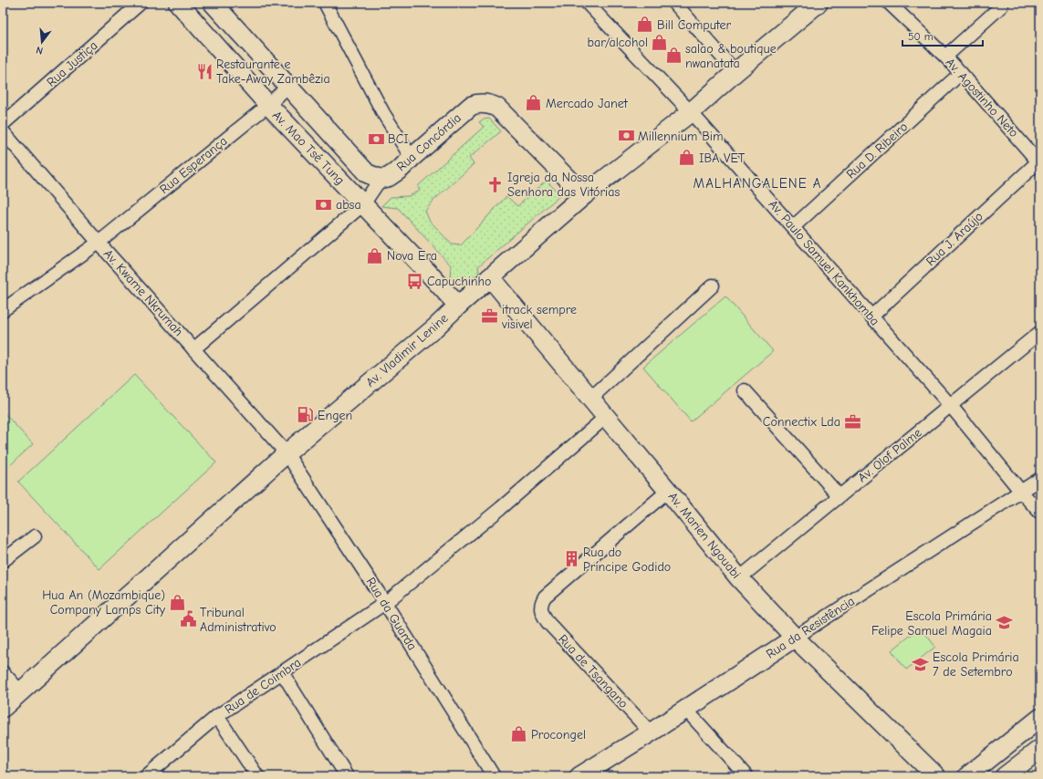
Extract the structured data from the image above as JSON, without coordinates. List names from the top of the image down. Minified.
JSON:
{"streets":{"main road":["Rua Concórdia","Av. Mao Tsé Tung","Av. Vladimir Lenine","Av. Marien Ngouabi","Rua da Resistência"],"street":["Rua Justiça","Av. Agostinho Neto","Rua D. Ribeiro","Rua Esperança","Rua J. Araújo","Av. Paulo Samuel Kankhomba","Av. Kwame Nkrumah","Av. Olof Palme","Rua da Guarda","Rua de Tsangano","Rua de Coimbra"]},"crossings":[["Av. Agostinho Neto","Rua D. Ribeiro"],["Av. Agostinho Neto","Rua J. Araújo"],["Rua Concórdia","Av. Mao Tsé Tung"],["Rua Concórdia","Av. Vladimir Lenine"],["Av. Mao Tsé Tung","Rua Esperança"],["Av. Mao Tsé Tung","Av. Vladimir Lenine"],["Rua D. Ribeiro","Av. Paulo Samuel Kankhomba"],["Rua Esperança","Av. Kwame Nkrumah"],["Rua J. Araújo","Av. Paulo Samuel Kankhomba"],["Av. Paulo Samuel Kankhomba","Av. Vladimir Lenine"],["Av. Paulo Samuel Kankhomba","Av. Olof Palme"],["Av. Paulo Samuel Kankhomba","Rua da Resistência"],["Av. Kwame Nkrumah","Av. Vladimir Lenine"],["Av. Kwame Nkrumah","Rua da Guarda"],["Av. Vladimir Lenine","Av. Marien Ngouabi"],["Av. Vladimir Lenine","Rua da Guarda"],["Av. Olof Palme","Av. Marien Ngouabi"],["Av. Marien Ngouabi","Rua da Resistência"],["Av. Marien Ngouabi","Rua de Tsangano"],["Rua da Guarda","Rua de Coimbra"],["Rua da Resistência","Rua de Tsangano"]],"districts":["MALHANGALENE A"],"places":{"shop":["Bill Computer","bar/alcohol","salao & boutique nwanatata","Mercado Janet","IBA VET","Nova Era","Hua An (Mozambique) Company Lamps City","Procongel"],"restaurant":["Restaurante e Take-Away Zambêzia"],"bank":["Millennium Bim","BCI","absa"],"church":["Igreja da Nossa Senhora das Vitórias"],"bus stop":["Capuchinho"],"office":["itrack sempre visivel","Connectix Lda"],"fuel station":["Engen"],"building":["Rua do Príncipe Godido"],"public building":["Tribunal Administrativo"],"school or university":["Escola Primária Felipe Samuel Magaia","Escola Primária 7 de Setembro"]},"scale_bar":"50 m","north":"bottom"}
